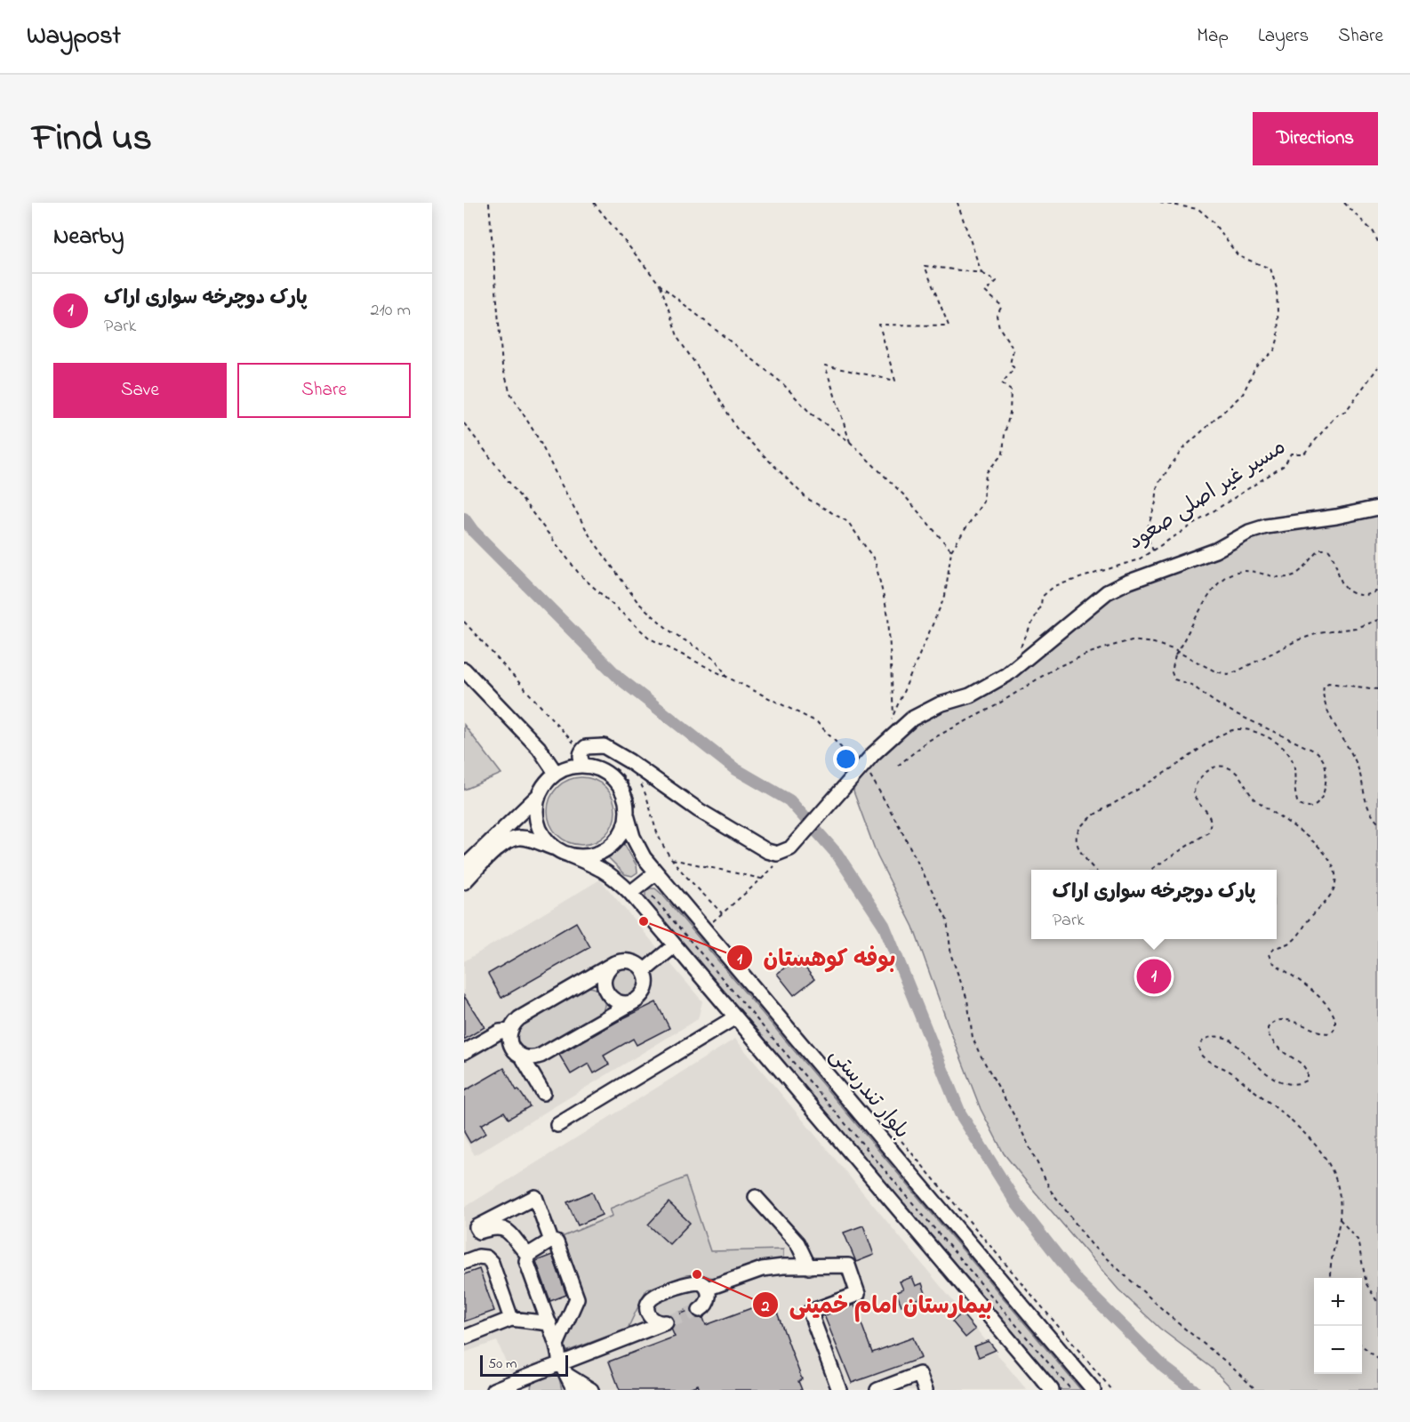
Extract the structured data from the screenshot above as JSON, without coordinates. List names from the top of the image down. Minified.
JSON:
{"streets":{"street":["بلوار تندرستی"],"path":["مسیر غیر اصلی صعود"]},"places":["بوفه کوهستان","بیمارستان امام خمینی"],"scale_bar":"50 m","page":{"header":"Waypost","nav":["Map","Layers","Share"],"title":"Find us","buttons":["Directions",["Save","Share"]],"heading":"Nearby","list":[{"mark":"1","name":"پارک دوچرخه سواری اراک","note":"Park","value":"210 m"}],"popup":["پارک دوچرخه سواری اراک","Park"],"pins":"1","map_buttons":["+","−"],"scale":"50 m"}}
